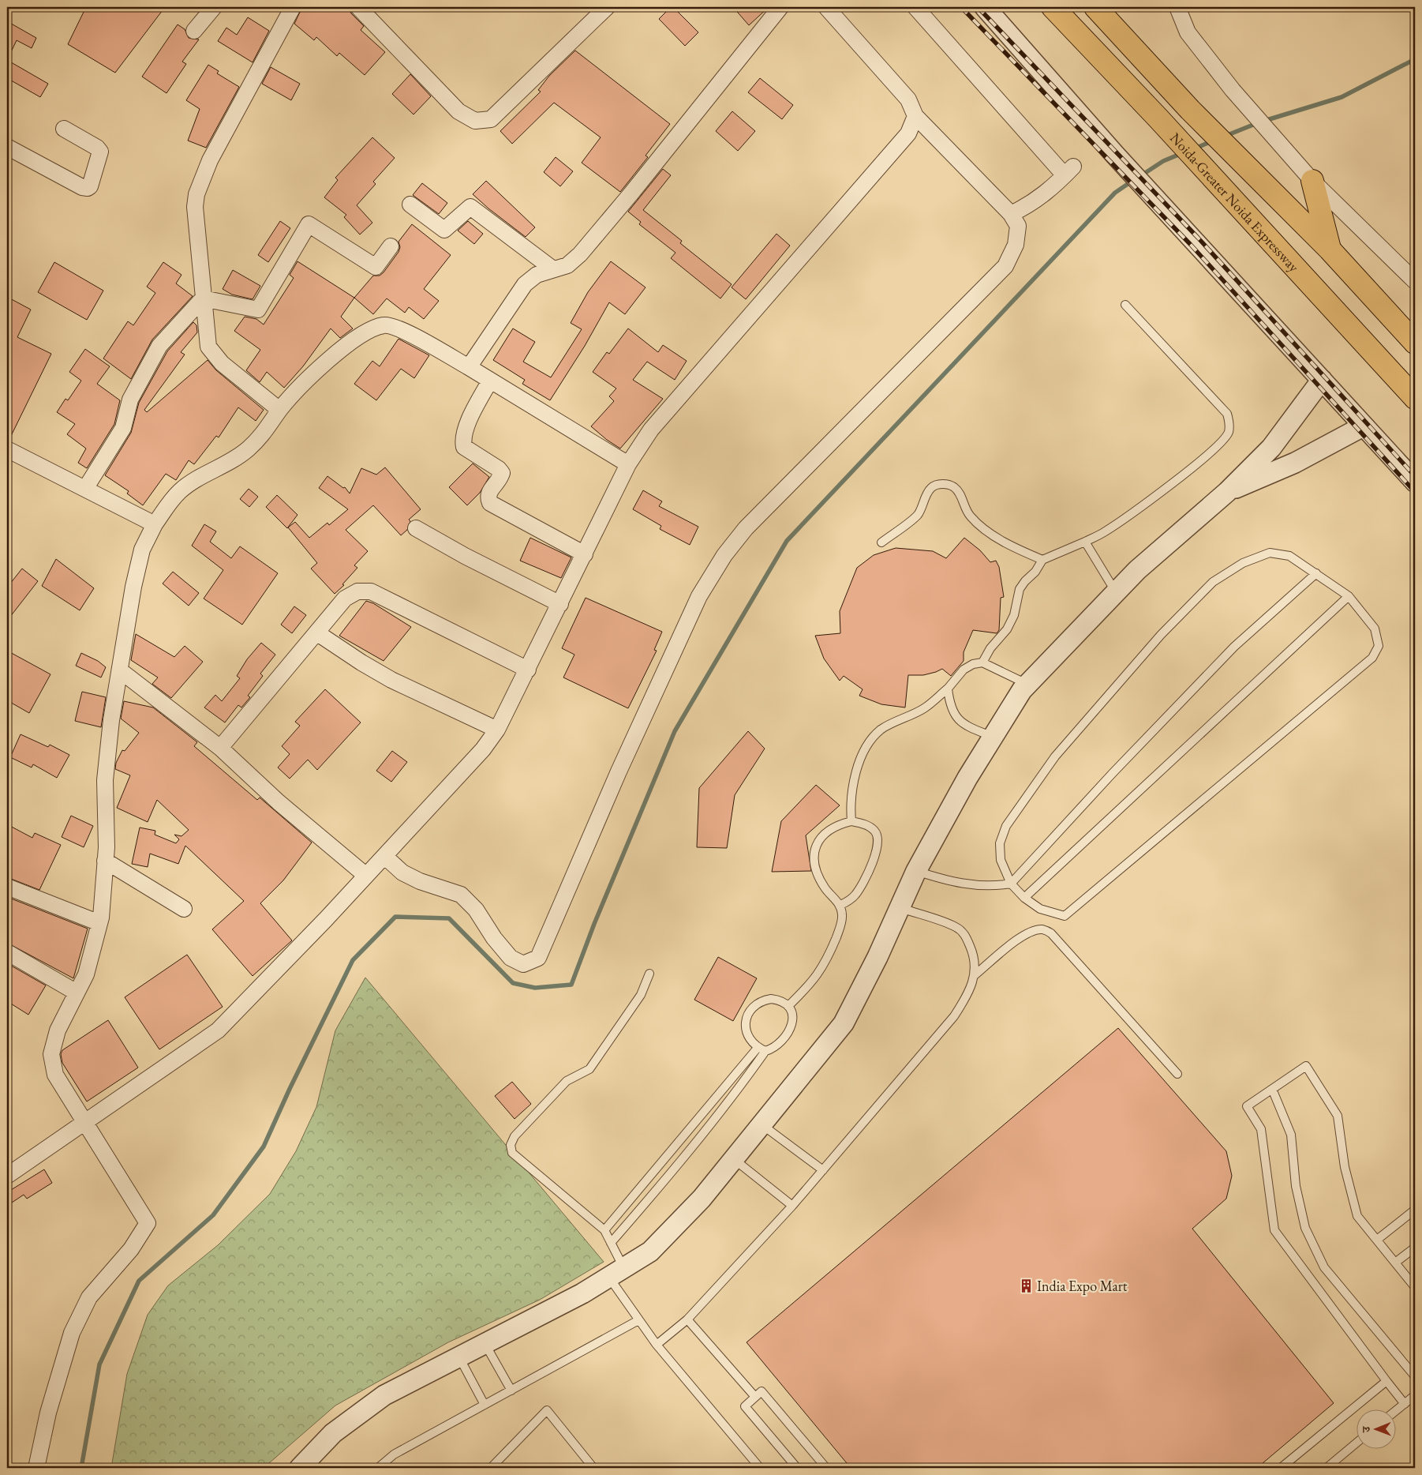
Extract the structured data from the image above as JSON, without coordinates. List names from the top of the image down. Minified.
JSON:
{"streets":{"highway":["Noida-Greater Noida Expressway"]},"places":{"building":["India Expo Mart"]},"north":"left"}
